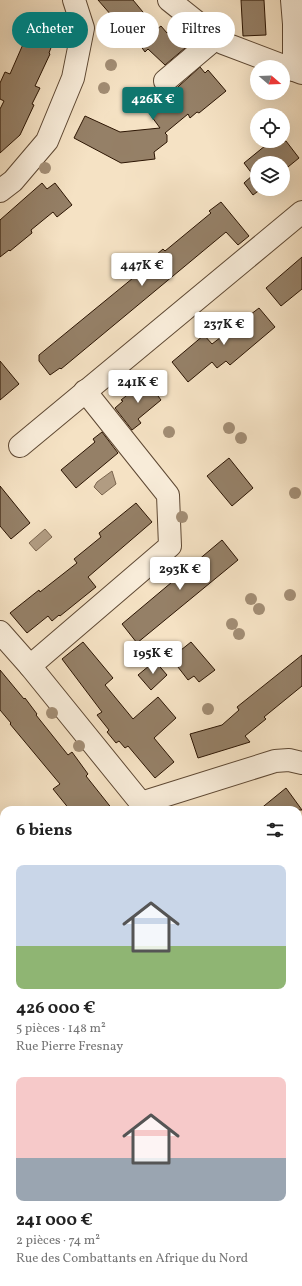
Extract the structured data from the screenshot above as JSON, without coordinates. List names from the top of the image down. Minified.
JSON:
{"north":"right","page":{"chip":["Acheter","Louer","Filtres"],"price":["426K €","447K €","237K €","241K €","293K €","195K €"],"heading":"6 biens","list":[{"name":"426 000 €","note":"5 pièces · 148 m² · Rue Pierre Fresnay"},{"name":"241 000 €","note":"2 pièces · 74 m² · Rue des Combattants en Afrique du Nord"}]}}
